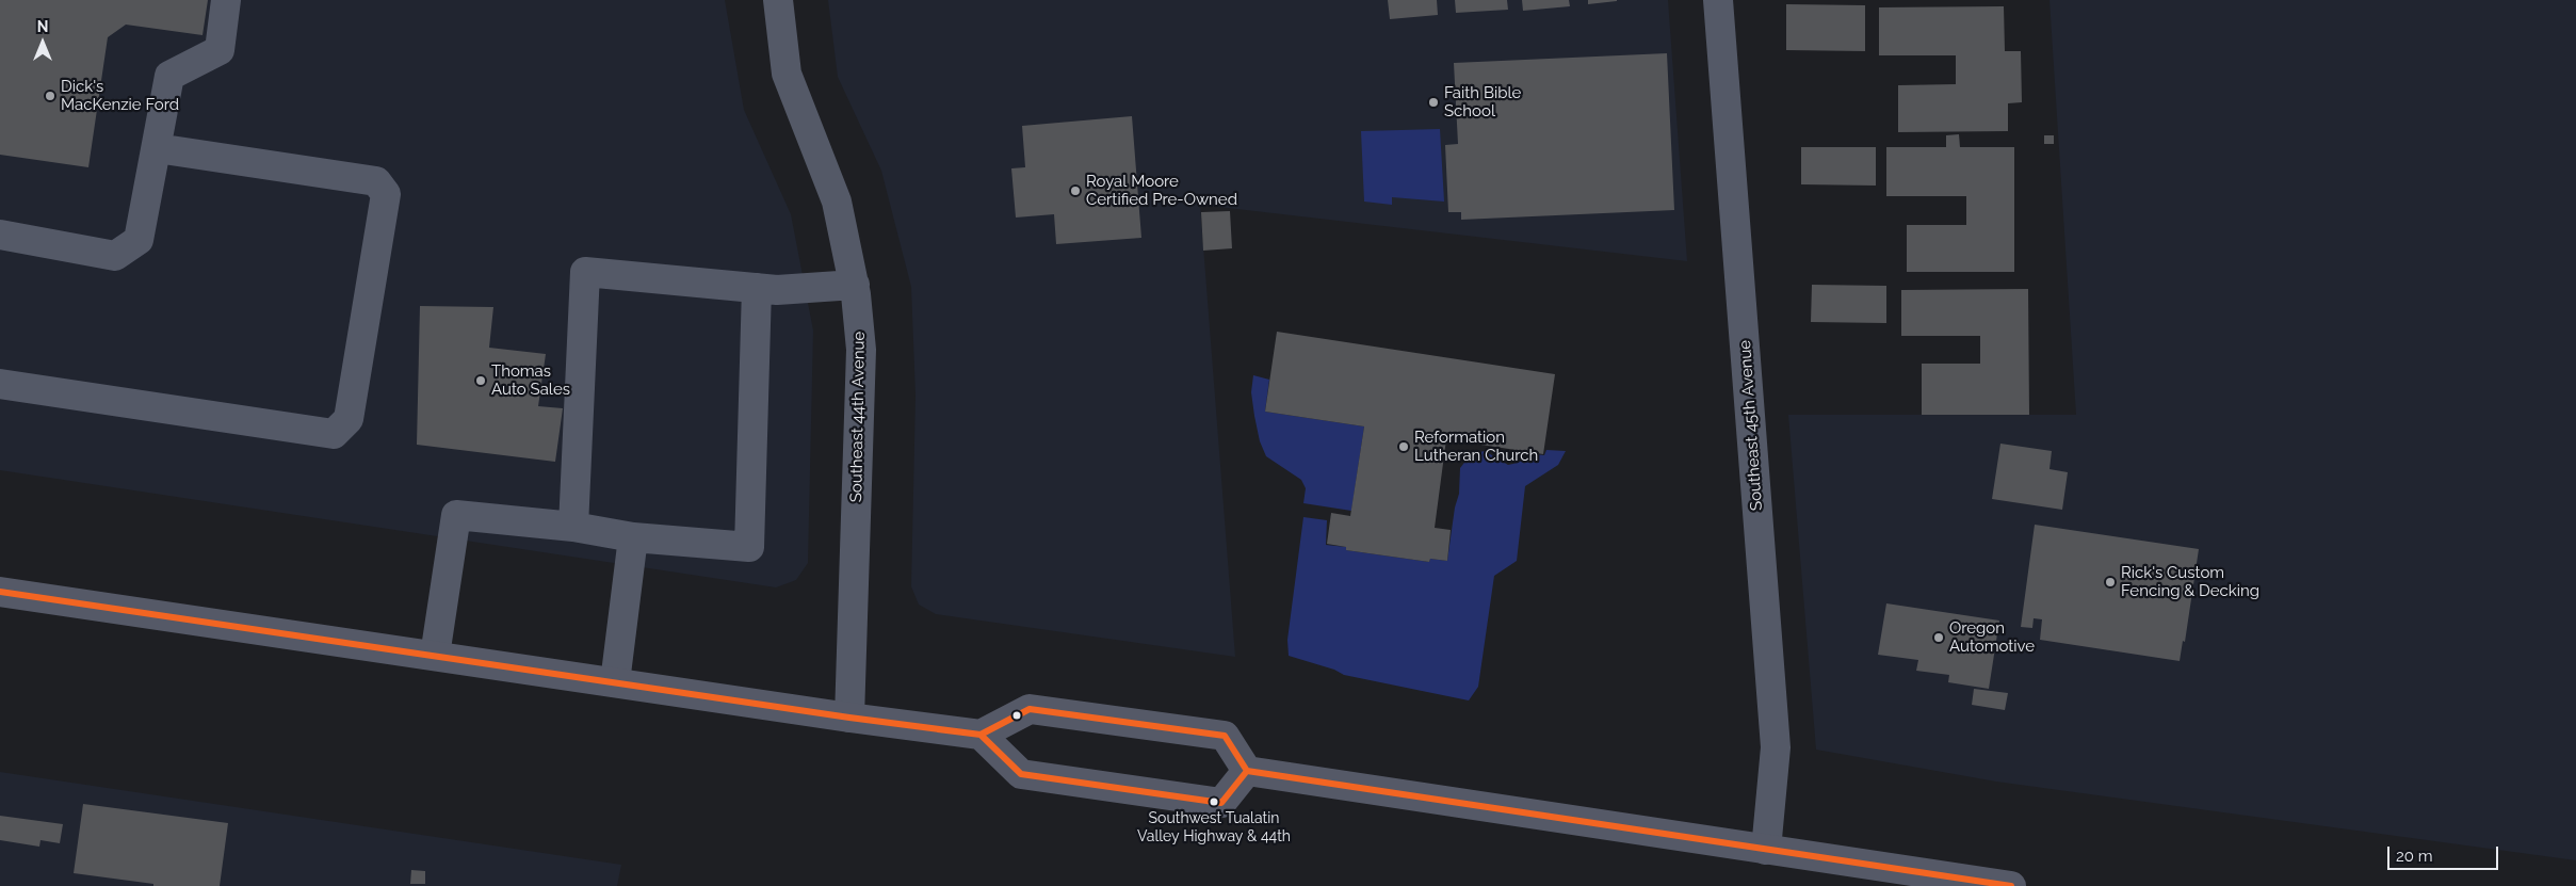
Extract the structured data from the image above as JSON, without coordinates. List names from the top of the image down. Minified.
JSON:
{"streets":{"street":["Southeast 44th Avenue","Southeast 45th Avenue"]},"places":["Dick's MacKenzie Ford","Faith Bible School","Royal Moore Certified Pre-Owned","Thomas Auto Sales","Reformation Lutheran Church","Rick's Custom Fencing & Decking","Oregon Automotive","Southwest Tualatin Valley Highway & 44th"],"scale_bar":"20 m","north":"top"}
